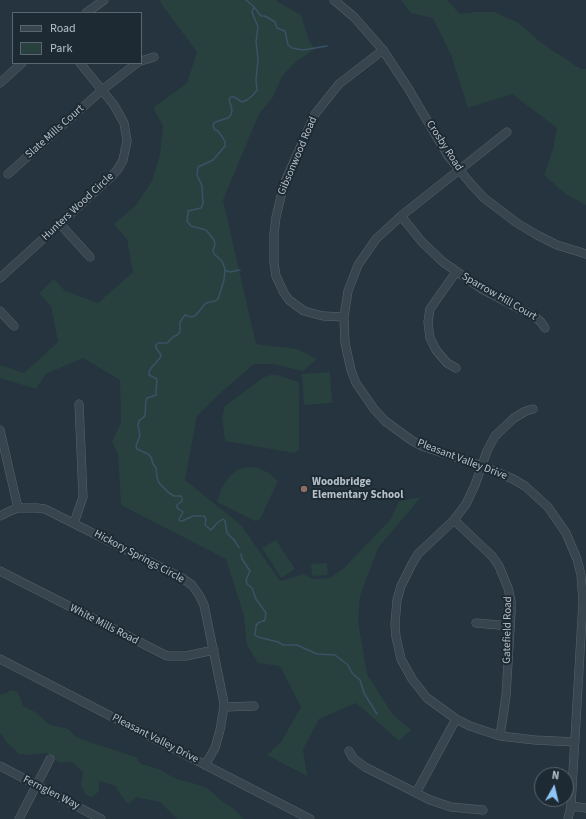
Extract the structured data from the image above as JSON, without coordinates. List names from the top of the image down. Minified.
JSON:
{"streets":{"street":["Slate Mills Court","Crosby Road","Gibsonwood Road","Hunters Wood Circle","Sparrow Hill Court","Pleasant Valley Drive","Hickory Springs Circle","White Mills Road","Gatefield Road","Fernglen Way"]},"crossings":[["Slate Mills Court","Hunters Wood Circle"],["Crosby Road","Gibsonwood Road"],["Crosby Road","Pleasant Valley Drive"],["Gibsonwood Road","Pleasant Valley Drive"],["Sparrow Hill Court","Pleasant Valley Drive"],["Pleasant Valley Drive","Hickory Springs Circle"],["Hickory Springs Circle","White Mills Road"]],"places":["Woodbridge Elementary School"],"legend":["Road","Park"],"north":"top"}
